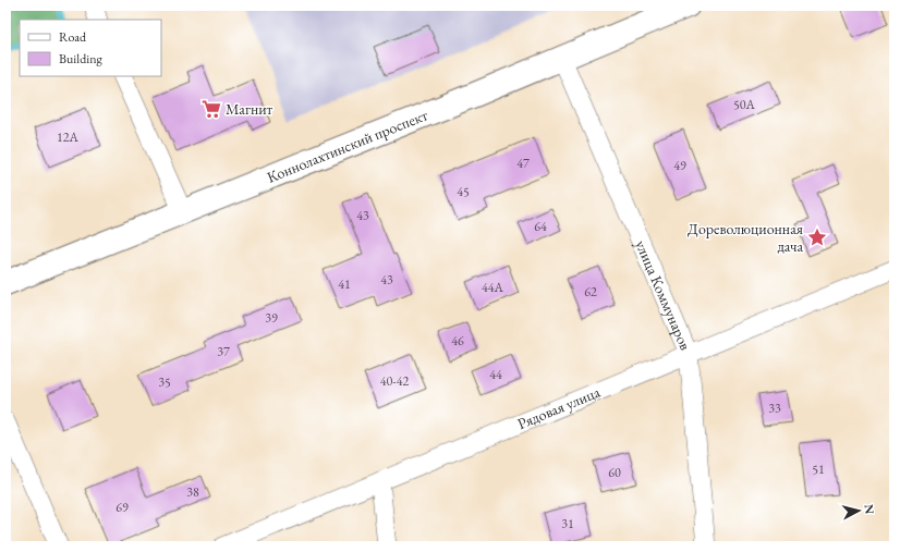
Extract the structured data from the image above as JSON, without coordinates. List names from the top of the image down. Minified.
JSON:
{"streets":{"main road":["Коннолахтинский проспект"],"street":["улица Коммунаров","Рядовая улица"]},"crossings":[["Коннолахтинский проспект","улица Коммунаров"],["улица Коммунаров","Рядовая улица"]],"places":{"supermarket":["Магнит"],"place":["Дореволюционная дача"]},"house_numbers":["50А","12А","47","49","45","43","64","43","41","44А","62","39","46","37","44","40-42","35","33","51","60","38","69","31"],"legend":["Road","Building"],"north":"right"}
